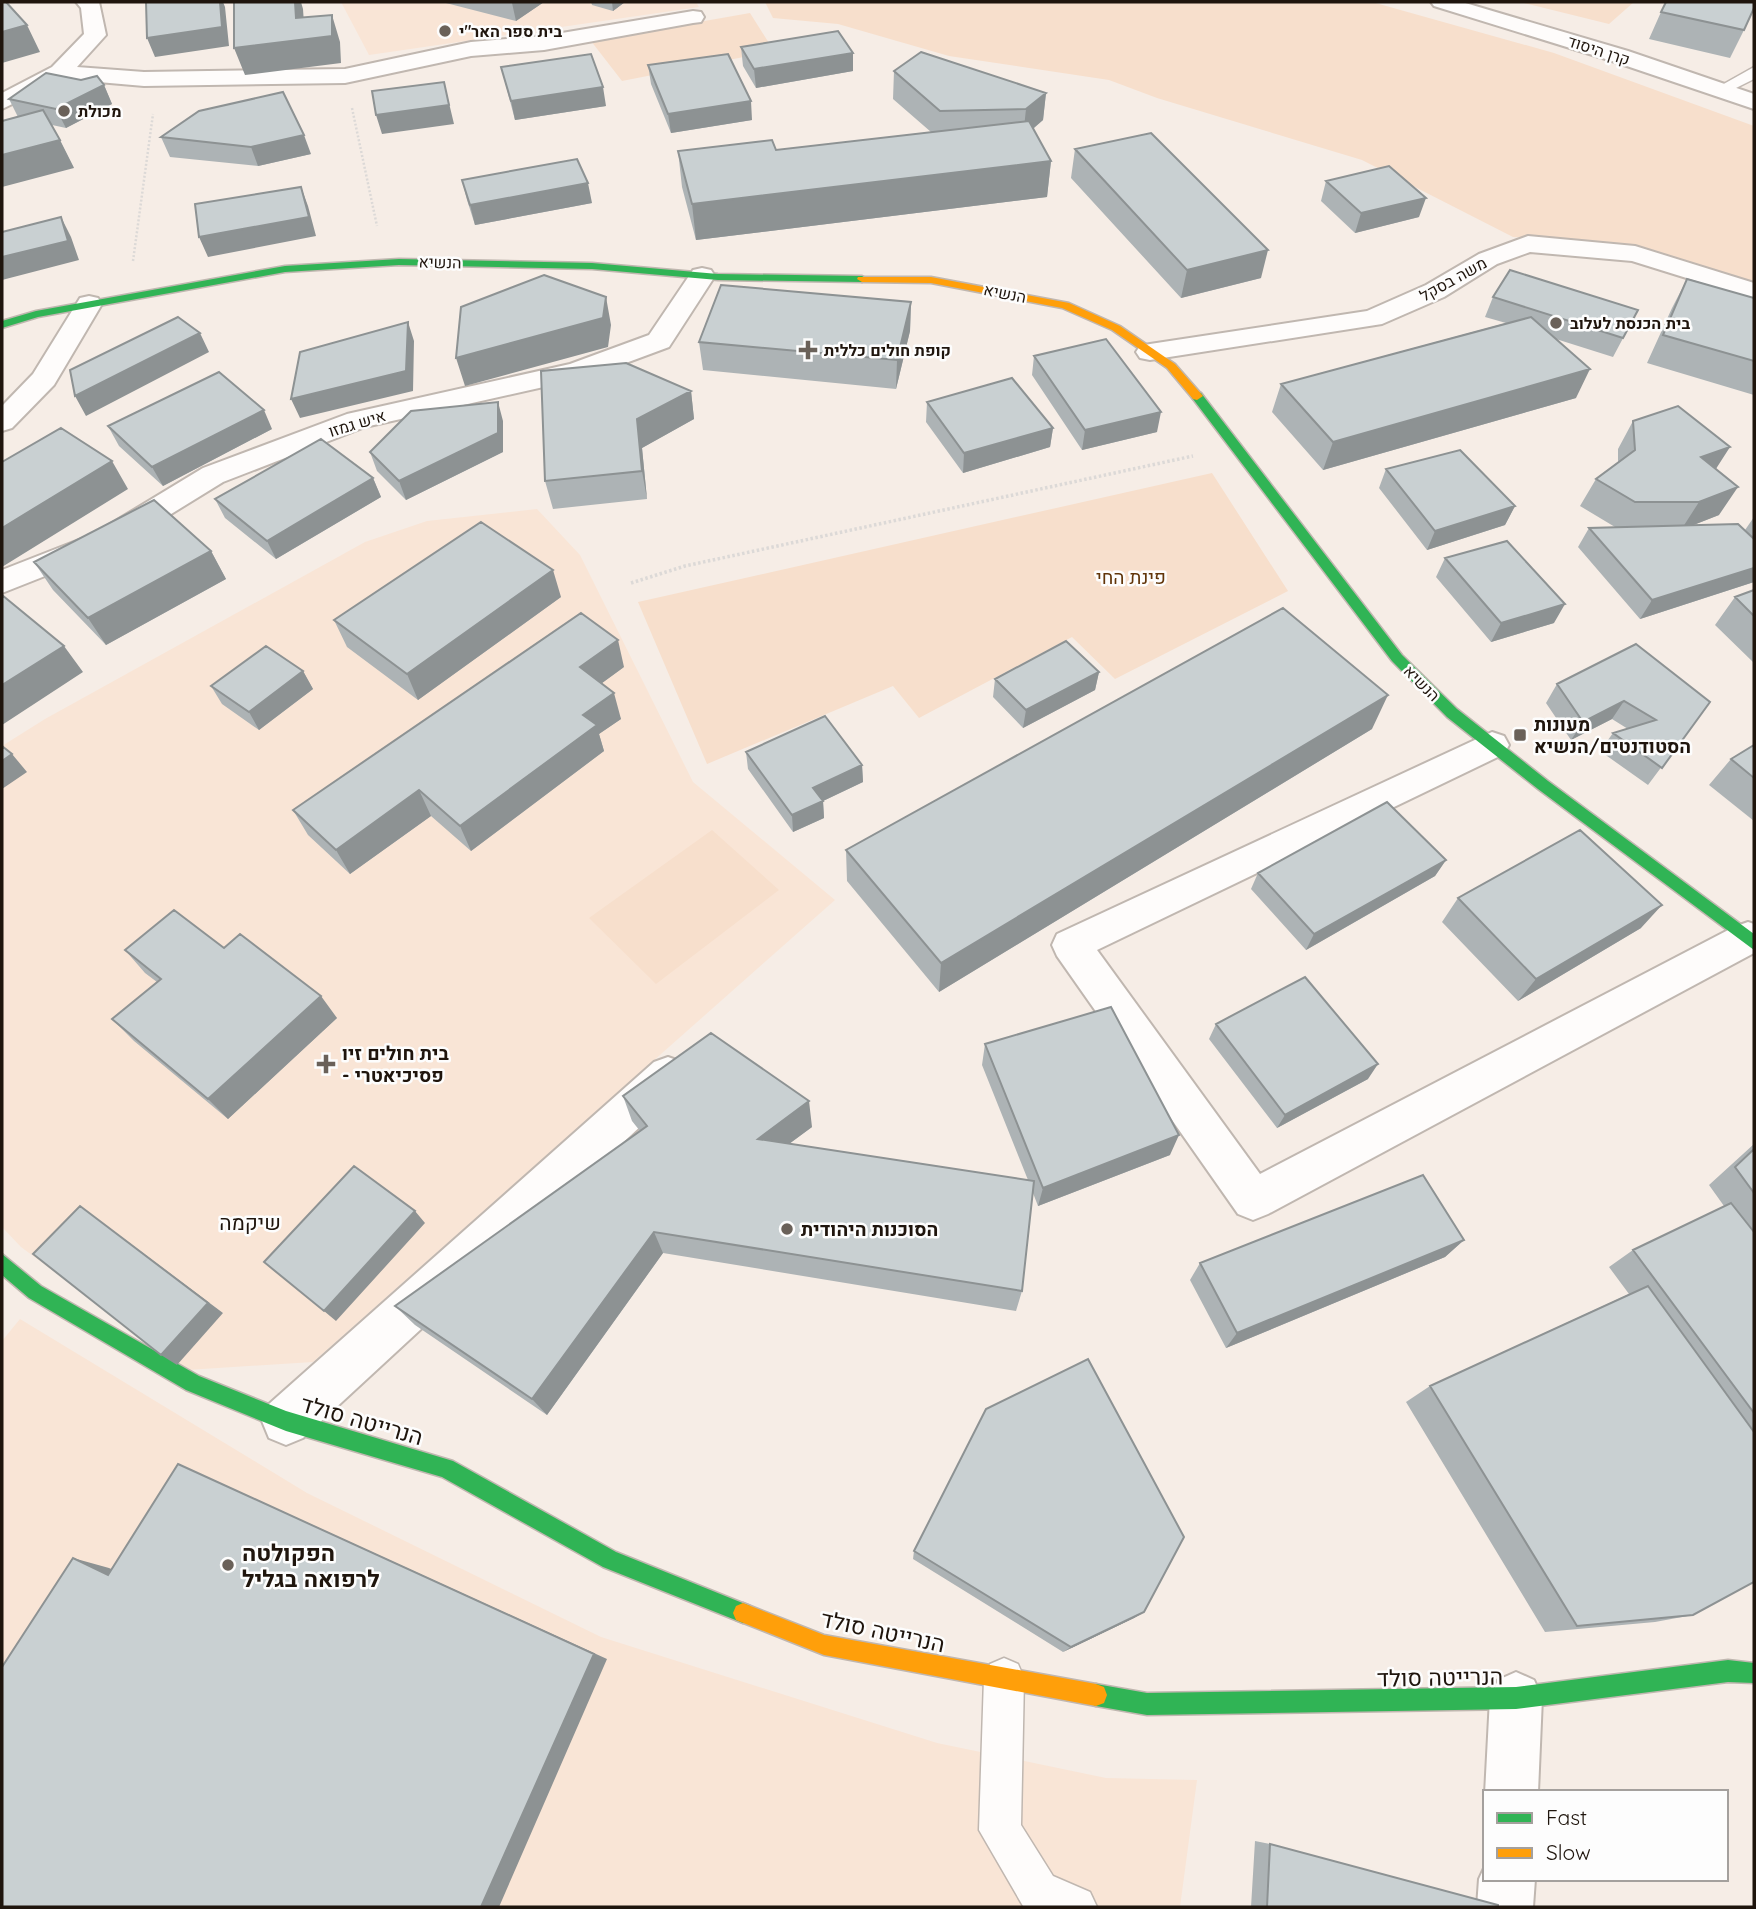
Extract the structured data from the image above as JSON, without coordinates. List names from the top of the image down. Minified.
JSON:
{"streets":{"street":["קרן היסוד","הנשיא","משה בסקל","איש גמזו","הנרייטה סולד"]},"crossings":[["הנשיא","משה בסקל"],["הנשיא","איש גמזו"]],"districts":["שיקמה"],"parks":["פינת החי"],"places":{"other":["בית ספר האר\"י","מכולת","בית הכנסת לעלוב","הסוכנות היהודית","הפקולטה לרפואה בגליל"],"health":["קופת חולים כללית","בית חולים זיו - פסיכיאטרי"],"transit":["מעונות הסטודנטים/הנשיא"]},"legend":["Fast","Slow"]}
